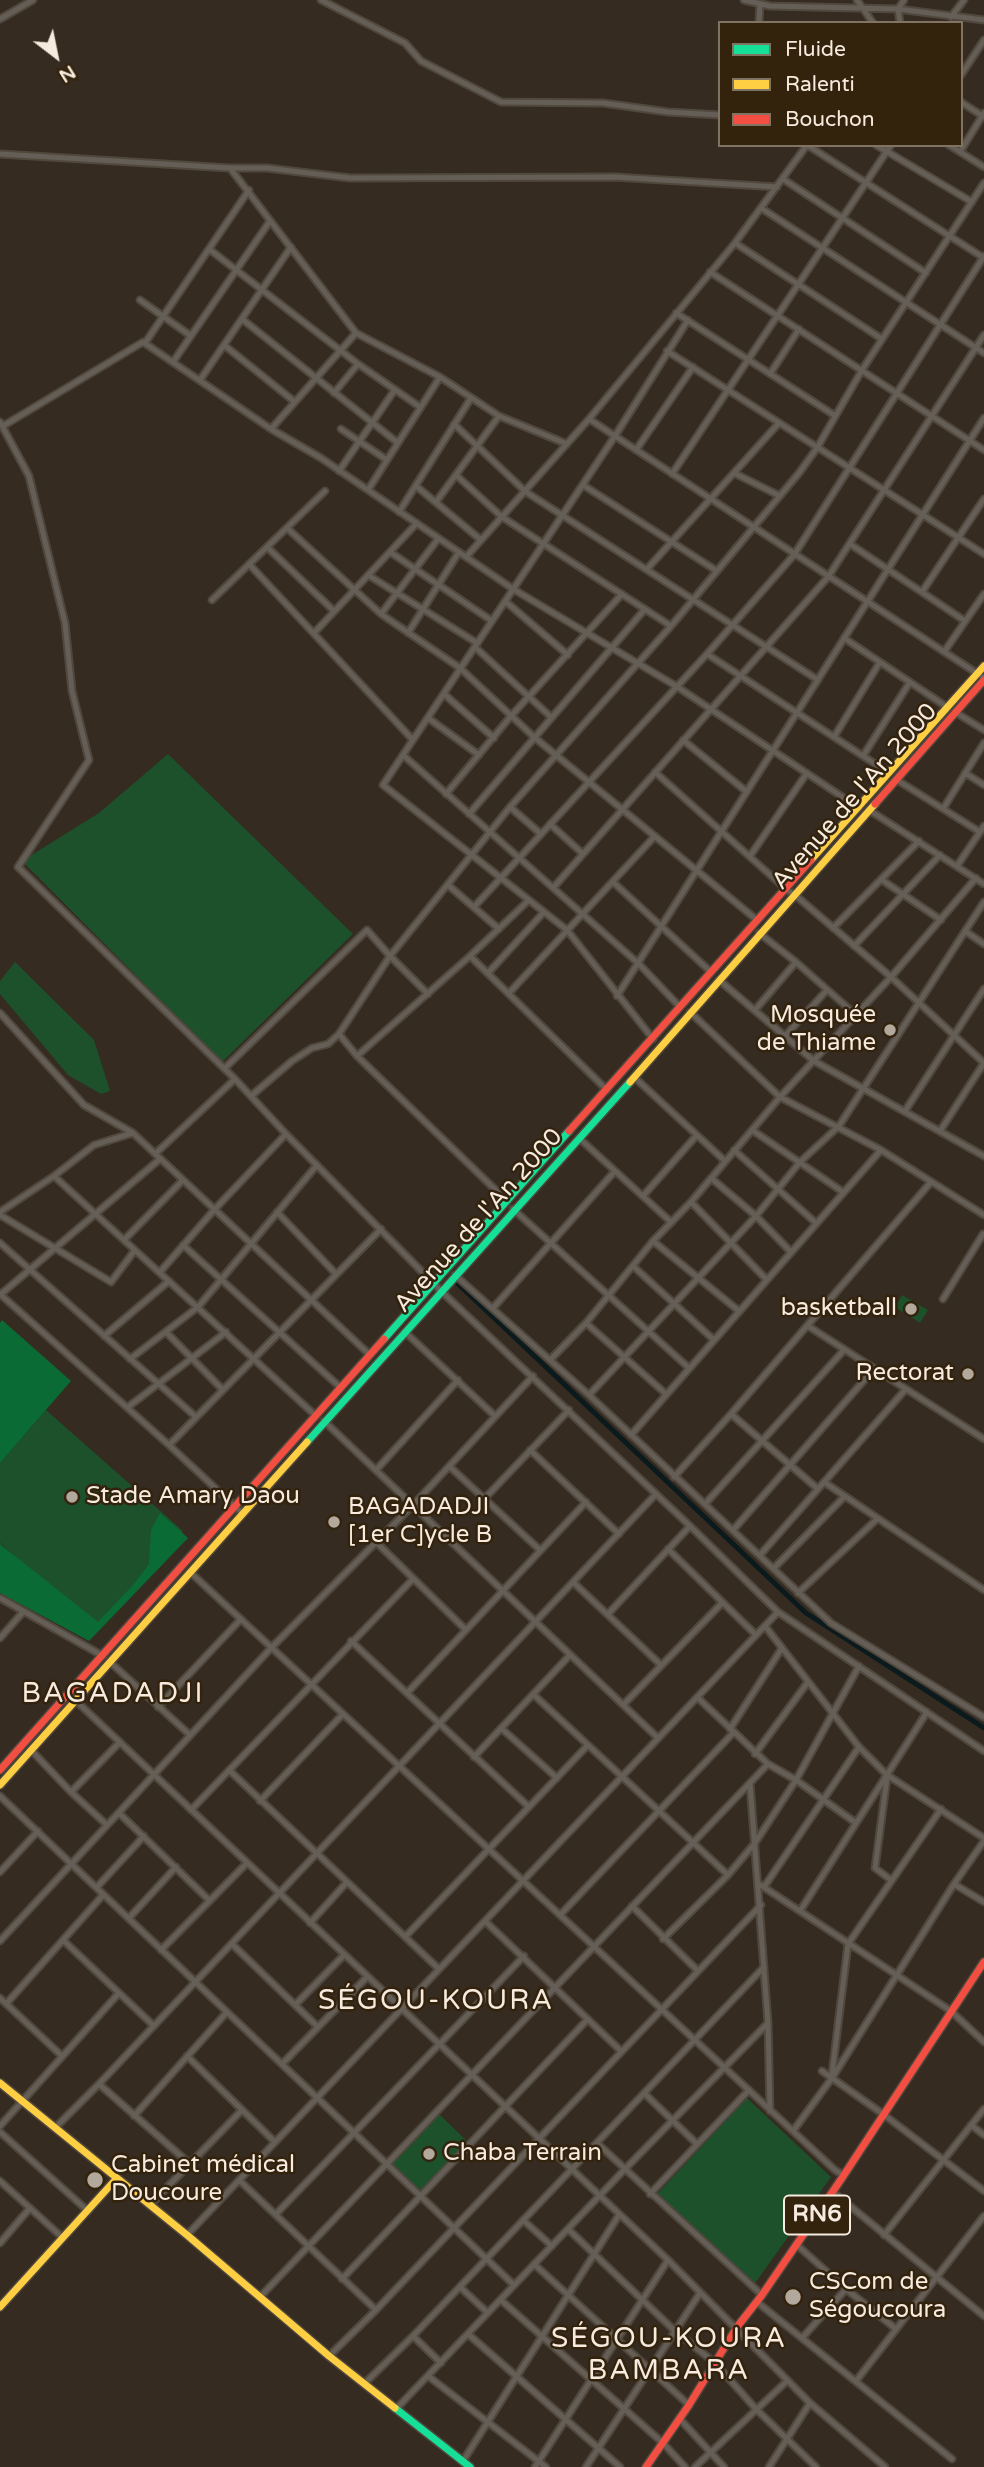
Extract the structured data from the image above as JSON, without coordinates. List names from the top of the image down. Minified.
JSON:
{"streets":{"main road":["Avenue de l'An 2000","RN6"]},"districts":["BAGADADJI","SÉGOU-KOURA","SÉGOU-KOURA BAMBARA"],"places":["Mosquée de Thiame","basketball","Rectorat","Stade Amary Daou","BAGADADJI [1er C]ycle B","Chaba Terrain","Cabinet médical Doucoure","CSCom de Ségoucoura"],"legend":["Fluide","Ralenti","Bouchon"],"north":"bottom right"}
